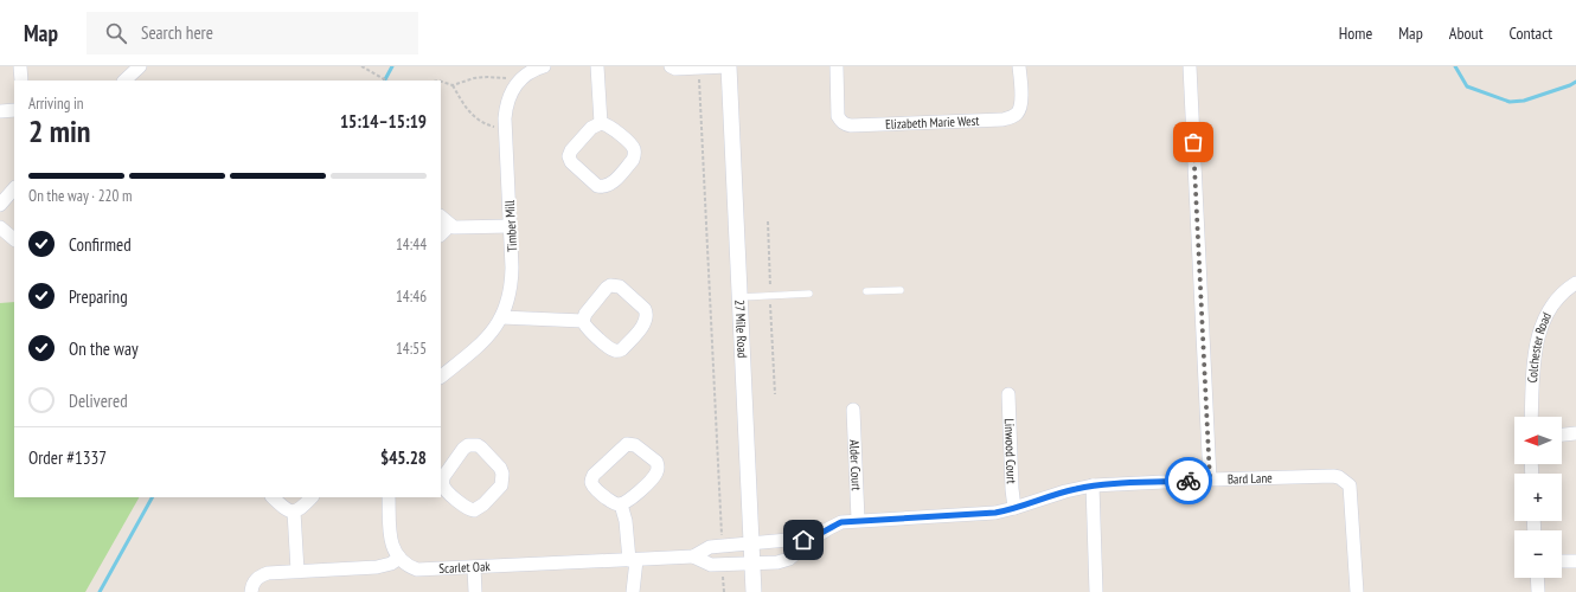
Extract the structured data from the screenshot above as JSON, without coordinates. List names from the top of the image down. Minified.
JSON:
{"streets":{"street":["Elizabeth Marie West","Timber Mill","27 Mile Road","Colchester Road","Linwood Court","Alder Court","Bard Lane","Scarlet Oak"]},"crossings":[["27 Mile Road","Bard Lane"],["27 Mile Road","Scarlet Oak"],["Linwood Court","Bard Lane"],["Alder Court","Bard Lane"],["Bard Lane","Scarlet Oak"]],"north":"left","page":{"header":"Map","search":"Search here","nav":["Home","Map","About","Contact"],"heading":["2 min","Arriving in","15:14–15:19"],"panel":["Order #1337","$45.28"],"bar":"On the way · 220 m","list":[["Confirmed","14:44"],["Preparing","14:46"],["On the way","14:55"],"Delivered"],"map_buttons":["+","−"]}}
